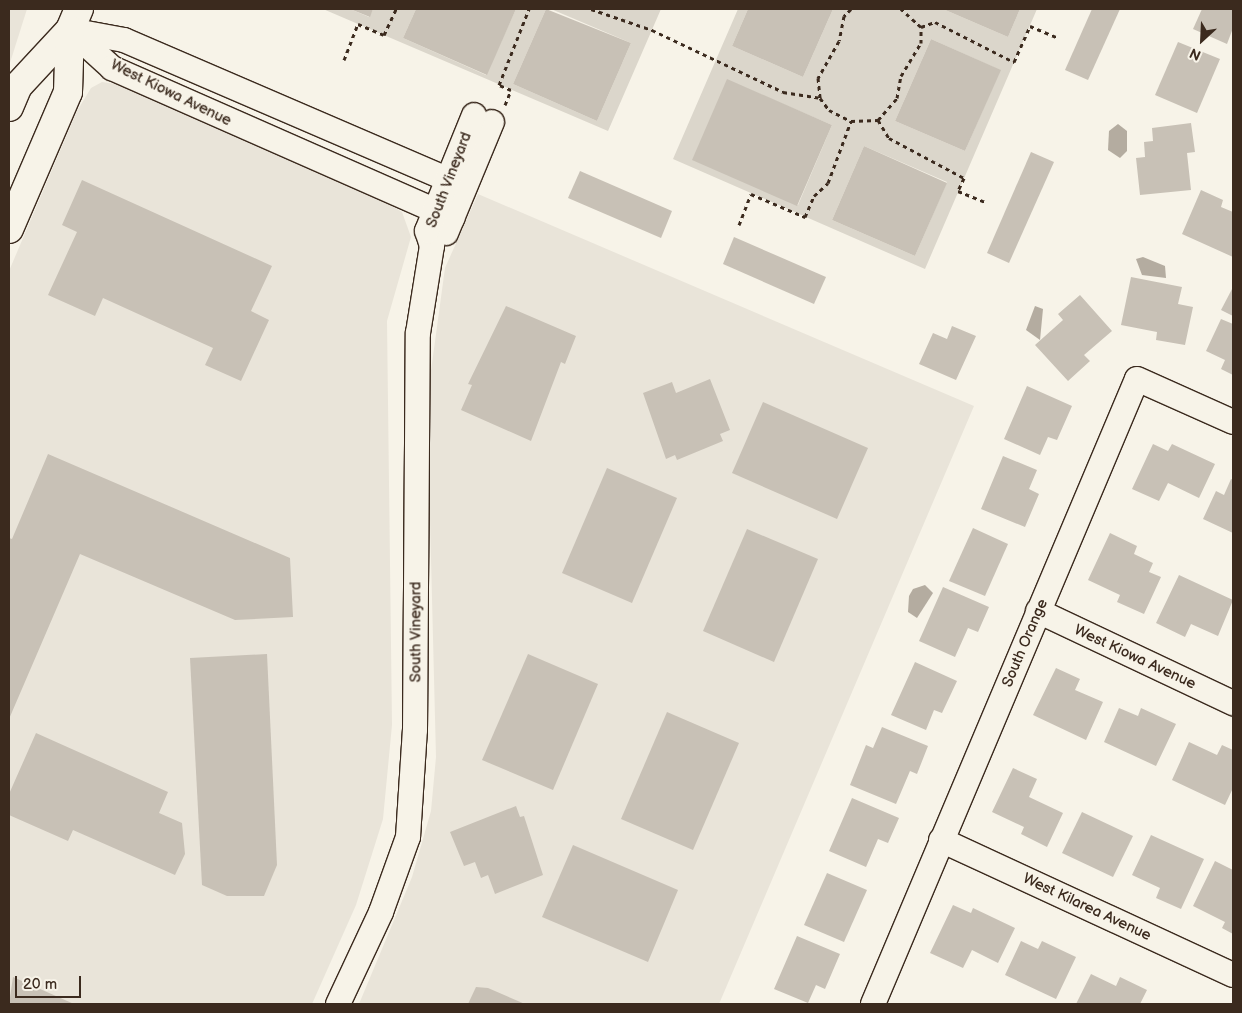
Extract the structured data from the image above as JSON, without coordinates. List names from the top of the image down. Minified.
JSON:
{"streets":{"street":["West Kiowa Avenue","South Vineyard","South Orange","West Kilarea Avenue"]},"crossings":[["West Kiowa Avenue","South Vineyard"],["West Kiowa Avenue","South Orange"],["South Orange","West Kilarea Avenue"]],"scale_bar":"20 m","north":"bottom left"}
